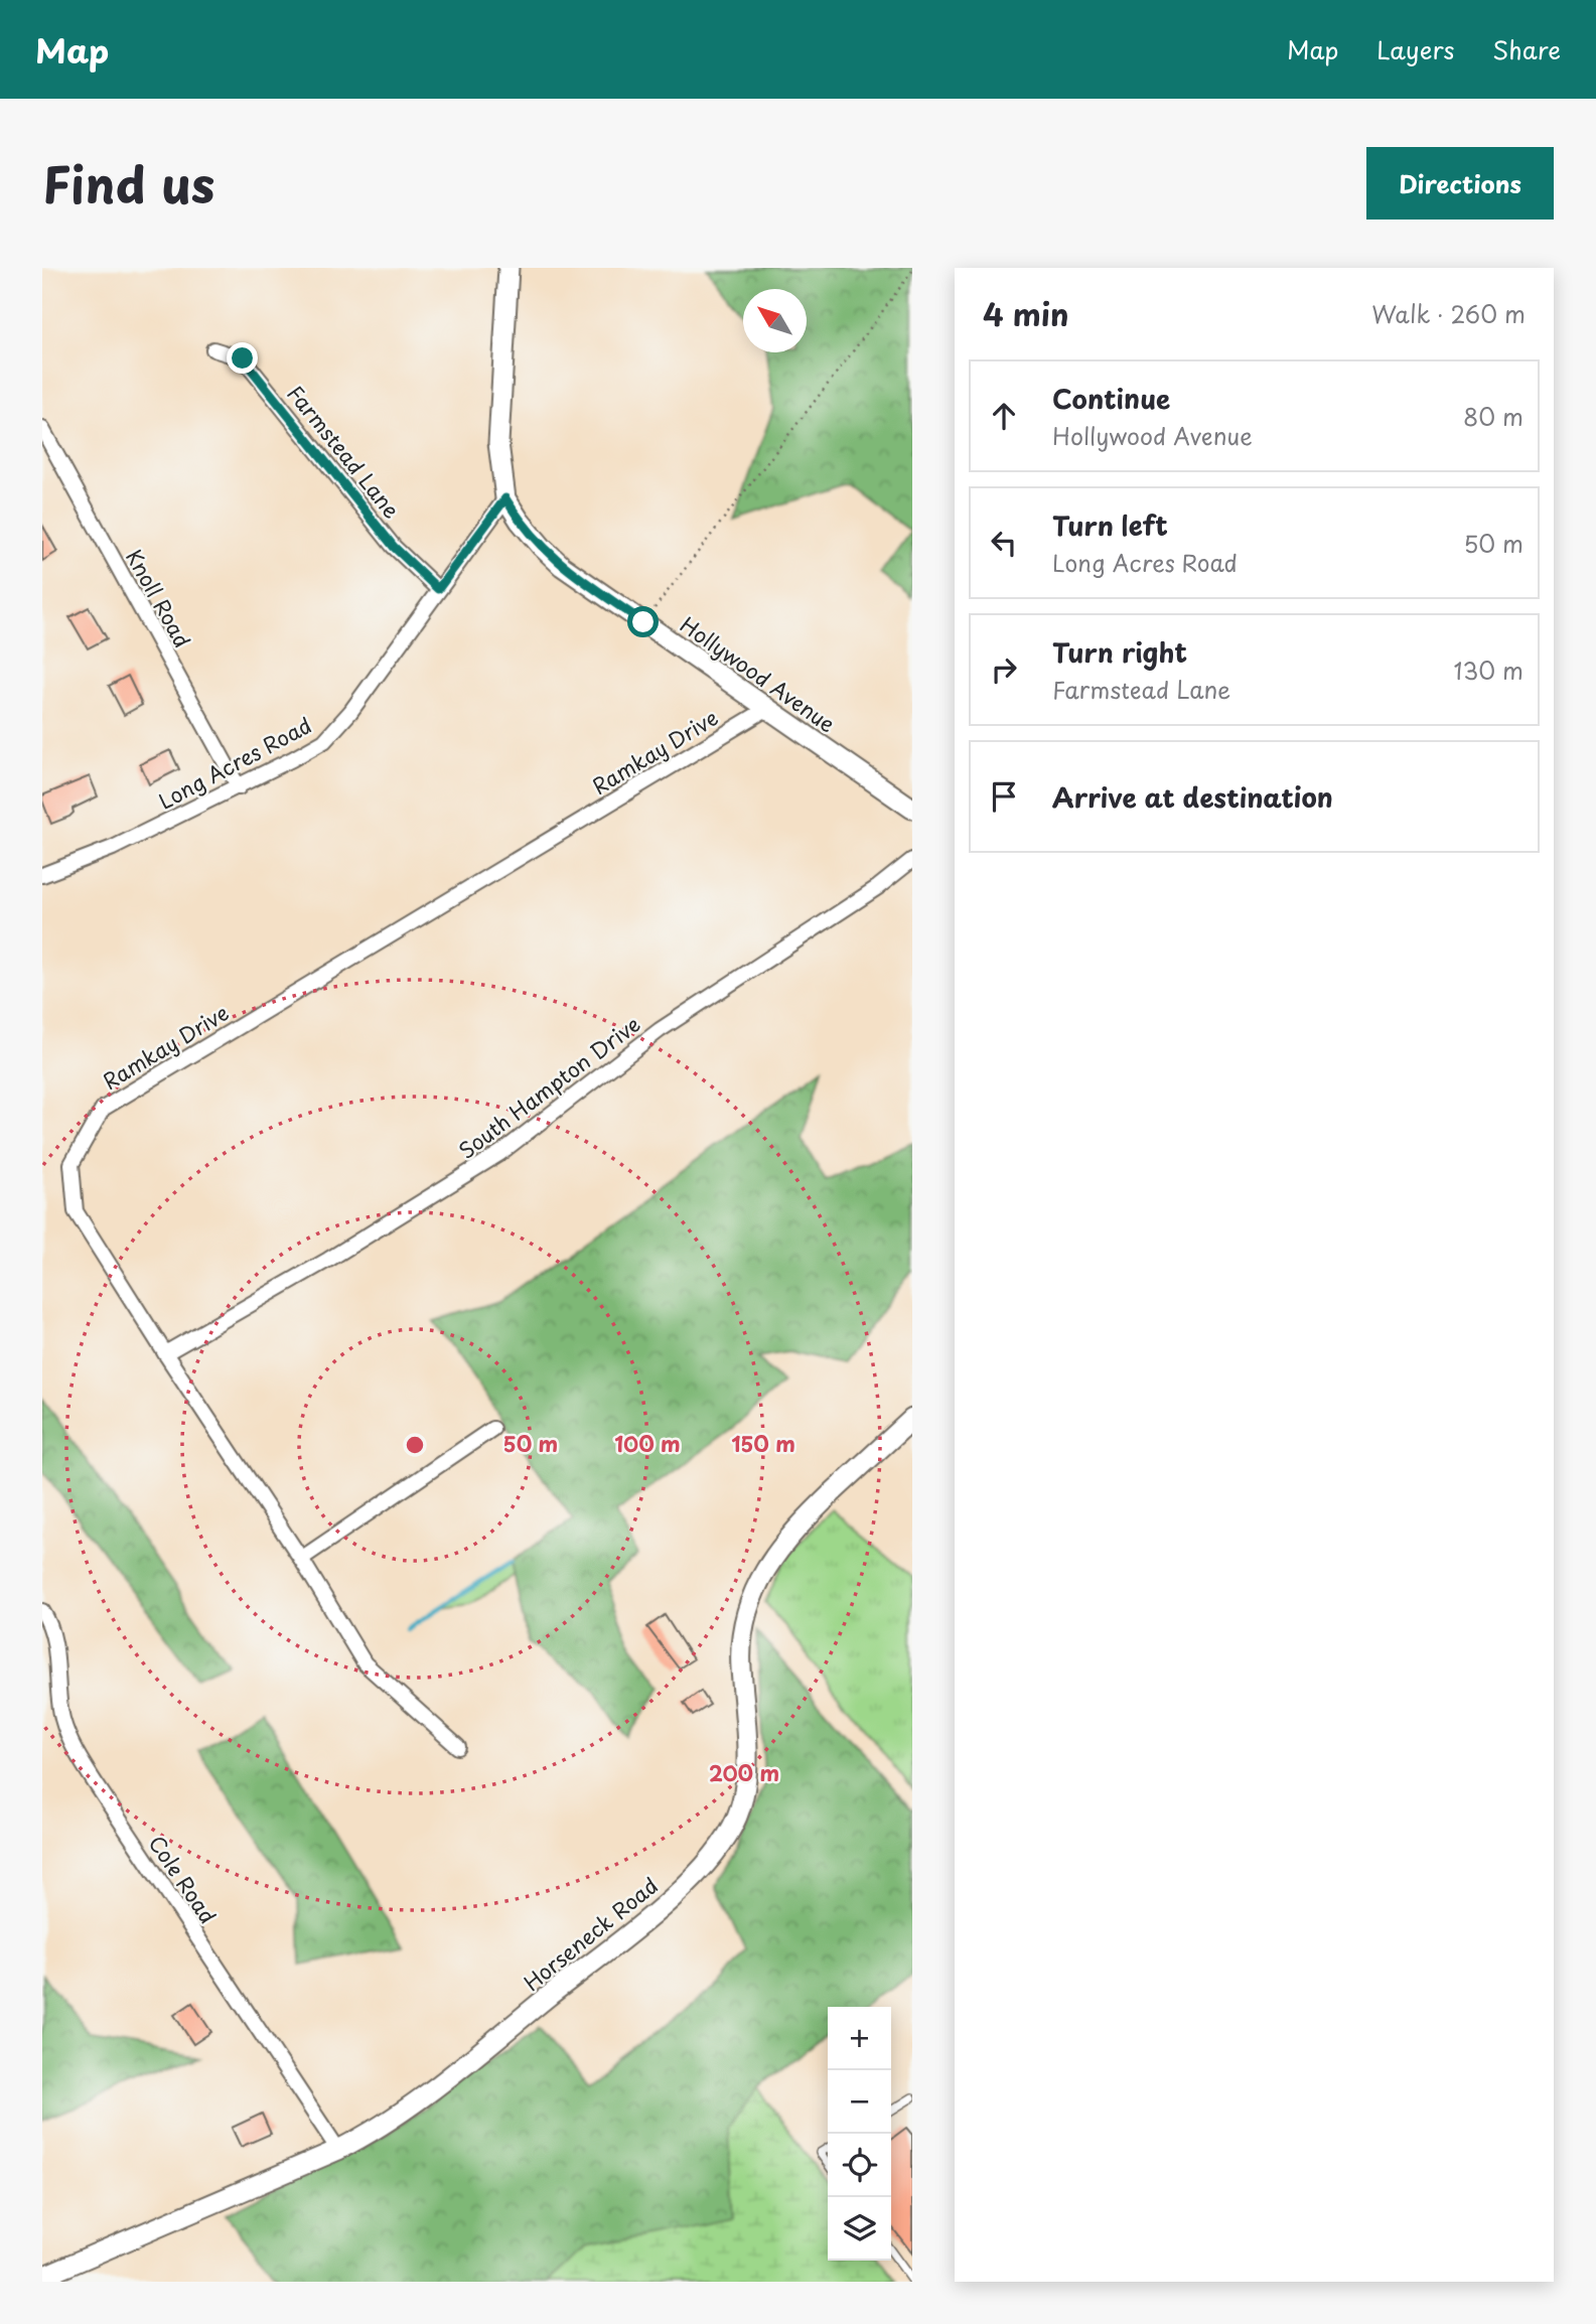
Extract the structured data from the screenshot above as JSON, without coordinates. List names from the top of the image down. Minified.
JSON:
{"streets":{"street":["Farmstead Lane","Knoll Road","Hollywood Avenue","Ramkay Drive","Long Acres Road","South Hampton Drive","Cole Road","Horseneck Road"]},"crossings":[["Farmstead Lane","Long Acres Road"],["Knoll Road","Long Acres Road"],["Hollywood Avenue","Ramkay Drive"],["Hollywood Avenue","Long Acres Road"],["Ramkay Drive","South Hampton Drive"],["Cole Road","Horseneck Road"]],"north":"top left","page":{"header":"Map","nav":["Map","Layers","Share"],"title":"Find us","buttons":"Directions","heading":["4 min","Walk · 260 m"],"list":[["Continue","Hollywood Avenue","80 m"],["Turn left","Long Acres Road","50 m"],["Turn right","Farmstead Lane","130 m"],"Arrive at destination"],"map_buttons":["+","−"]},"rings":["50 m","100 m","150 m","200 m"]}
